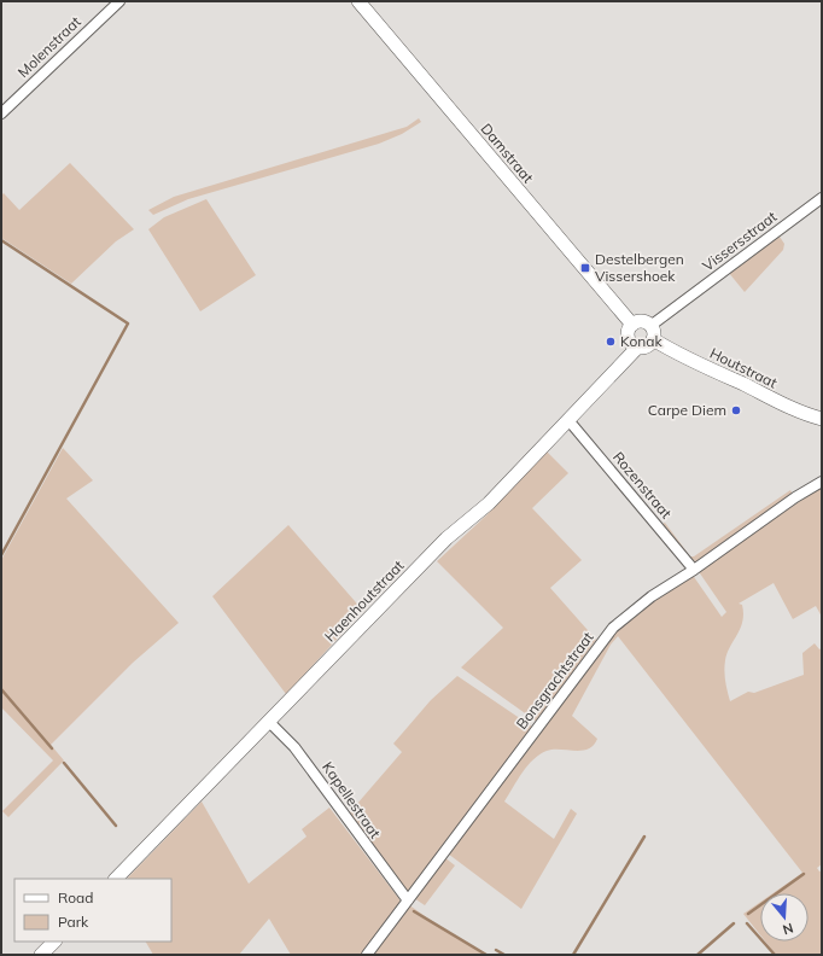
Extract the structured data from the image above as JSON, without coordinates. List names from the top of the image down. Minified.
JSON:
{"streets":{"street":["Molenstraat","Damstraat","Vissersstraat","Houtstraat","Rozenstraat","Haenhoutstraat","Bonsgrachtstraat","Kapellestraat"]},"crossings":[["Damstraat","Vissersstraat"],["Damstraat","Houtstraat"],["Damstraat","Haenhoutstraat"],["Vissersstraat","Houtstraat"],["Vissersstraat","Haenhoutstraat"],["Houtstraat","Haenhoutstraat"],["Rozenstraat","Haenhoutstraat"],["Rozenstraat","Bonsgrachtstraat"],["Haenhoutstraat","Kapellestraat"],["Bonsgrachtstraat","Kapellestraat"]],"places":{"transit":["Destelbergen Vissershoek"],"other":["Konak","Carpe Diem"]},"legend":["Road","Park"],"north":"bottom"}
